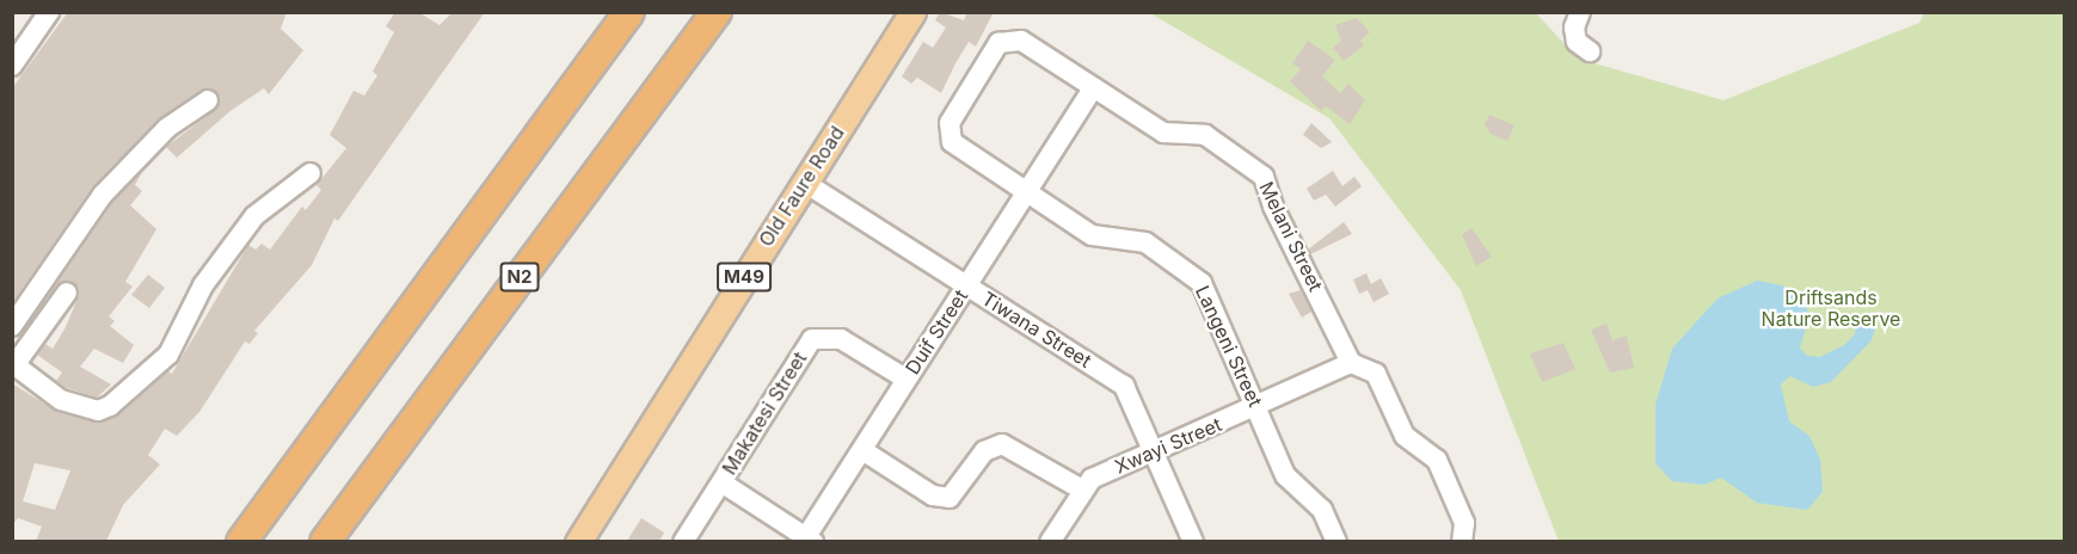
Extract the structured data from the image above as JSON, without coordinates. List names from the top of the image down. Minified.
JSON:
{"streets":{"highway":["N2"],"main road":["Old Faure Road","M49"],"street":["Melani Street","Tiwana Street","Duif Street","Langeni Street","Makatesi Street","Xwayi Street"]},"crossings":[["Old Faure Road","Tiwana Street"],["Melani Street","Duif Street"],["Melani Street","Langeni Street"],["Melani Street","Xwayi Street"],["Tiwana Street","Duif Street"],["Tiwana Street","Xwayi Street"],["Duif Street","Langeni Street"],["Duif Street","Makatesi Street"],["Langeni Street","Xwayi Street"]],"parks":["Driftsands Nature Reserve"]}
